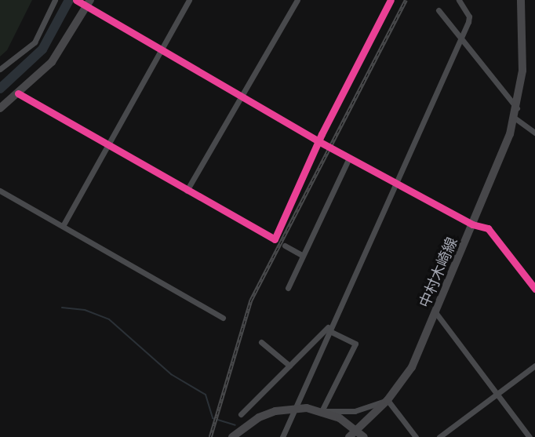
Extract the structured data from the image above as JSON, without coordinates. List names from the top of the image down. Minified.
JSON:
{"streets":{"main road":["中村木崎線"]}}
